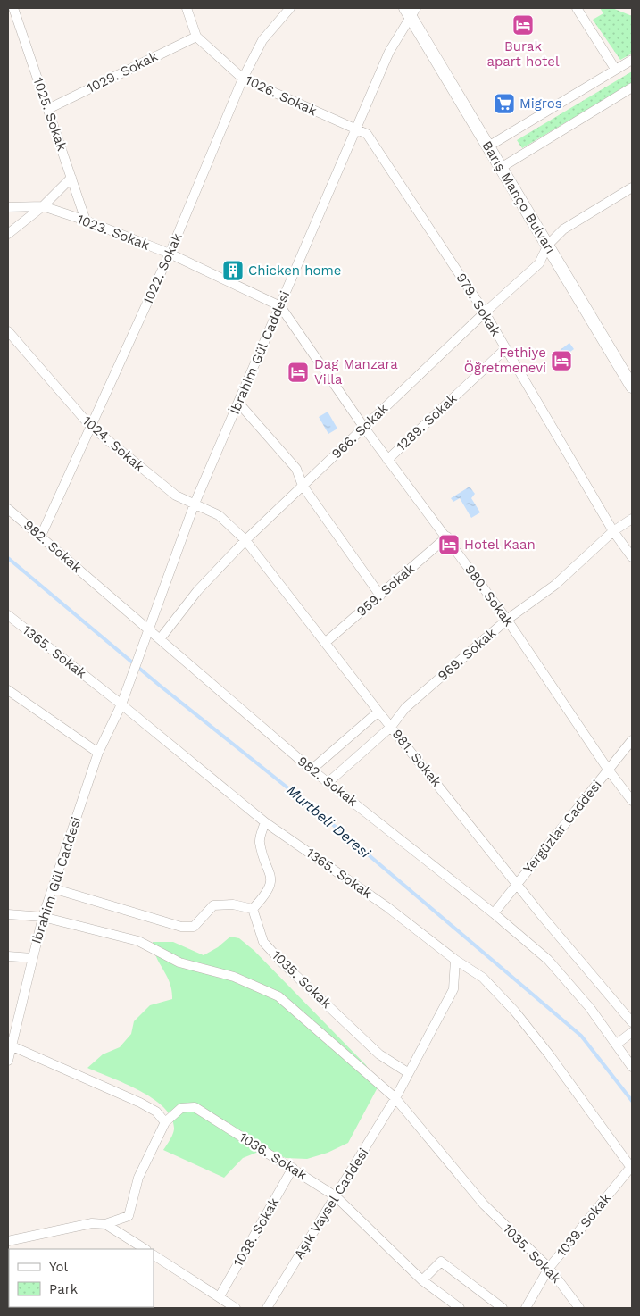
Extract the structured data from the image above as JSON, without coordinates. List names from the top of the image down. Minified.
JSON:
{"streets":{"main road":["Barış Manço Bulvarı"],"street":["1029. Sokak","1026. Sokak","1025. Sokak","1023. Sokak","1022. Sokak","979. Sokak","İbrahim Gül Caddesi","1289. Sokak","966. Sokak","1024. Sokak","982. Sokak","959. Sokak","980. Sokak","1365. Sokak","969. Sokak","981. Sokak","Yergüzlar Caddesi","Ibrahim Gül Caddesi","1035. Sokak","1036. Sokak","Aşık Vaysel Caddesi","1039. Sokak","1038. Sokak"]},"crossings":[["1029. Sokak","1026. Sokak"],["1029. Sokak","1025. Sokak"],["1026. Sokak","1022. Sokak"],["1026. Sokak","979. Sokak"],["1026. Sokak","İbrahim Gül Caddesi"],["1025. Sokak","1023. Sokak"],["Barış Manço Bulvarı","İbrahim Gül Caddesi"],["Barış Manço Bulvarı","966. Sokak"],["1023. Sokak","1022. Sokak"],["1023. Sokak","İbrahim Gül Caddesi"],["1023. Sokak","980. Sokak"],["1022. Sokak","1024. Sokak"],["1022. Sokak","982. Sokak"],["979. Sokak","İbrahim Gül Caddesi"],["979. Sokak","1289. Sokak"],["979. Sokak","966. Sokak"],["979. Sokak","969. Sokak"],["İbrahim Gül Caddesi","1024. Sokak"],["İbrahim Gül Caddesi","982. Sokak"],["İbrahim Gül Caddesi","980. Sokak"],["İbrahim Gül Caddesi","1365. Sokak"],["İbrahim Gül Caddesi","981. Sokak"],["İbrahim Gül Caddesi","Ibrahim Gül Caddesi"],["1289. Sokak","980. Sokak"],["966. Sokak","982. Sokak"],["966. Sokak","980. Sokak"],["966. Sokak","981. Sokak"],["1024. Sokak","981. Sokak"],["982. Sokak","969. Sokak"],["982. Sokak","Yergüzlar Caddesi"],["959. Sokak","980. Sokak"],["959. Sokak","981. Sokak"],["980. Sokak","969. Sokak"],["980. Sokak","Yergüzlar Caddesi"],["1365. Sokak","Ibrahim Gül Caddesi"],["1365. Sokak","Aşık Vaysel Caddesi"],["1365. Sokak","1039. Sokak"],["969. Sokak","981. Sokak"],["981. Sokak","Yergüzlar Caddesi"],["Ibrahim Gül Caddesi","1035. Sokak"],["1035. Sokak","Aşık Vaysel Caddesi"],["1035. Sokak","1039. Sokak"],["1036. Sokak","Aşık Vaysel Caddesi"],["1036. Sokak","1038. Sokak"]],"water":["Murtbeli Deresi"],"places":{"hotel":["Burak apart hotel","Fethiye Öğretmenevi","Dag Manzara Villa","Hotel Kaan"],"supermarket":["Migros"],"building":["Chicken home"]},"legend":["Yol","Park"]}
